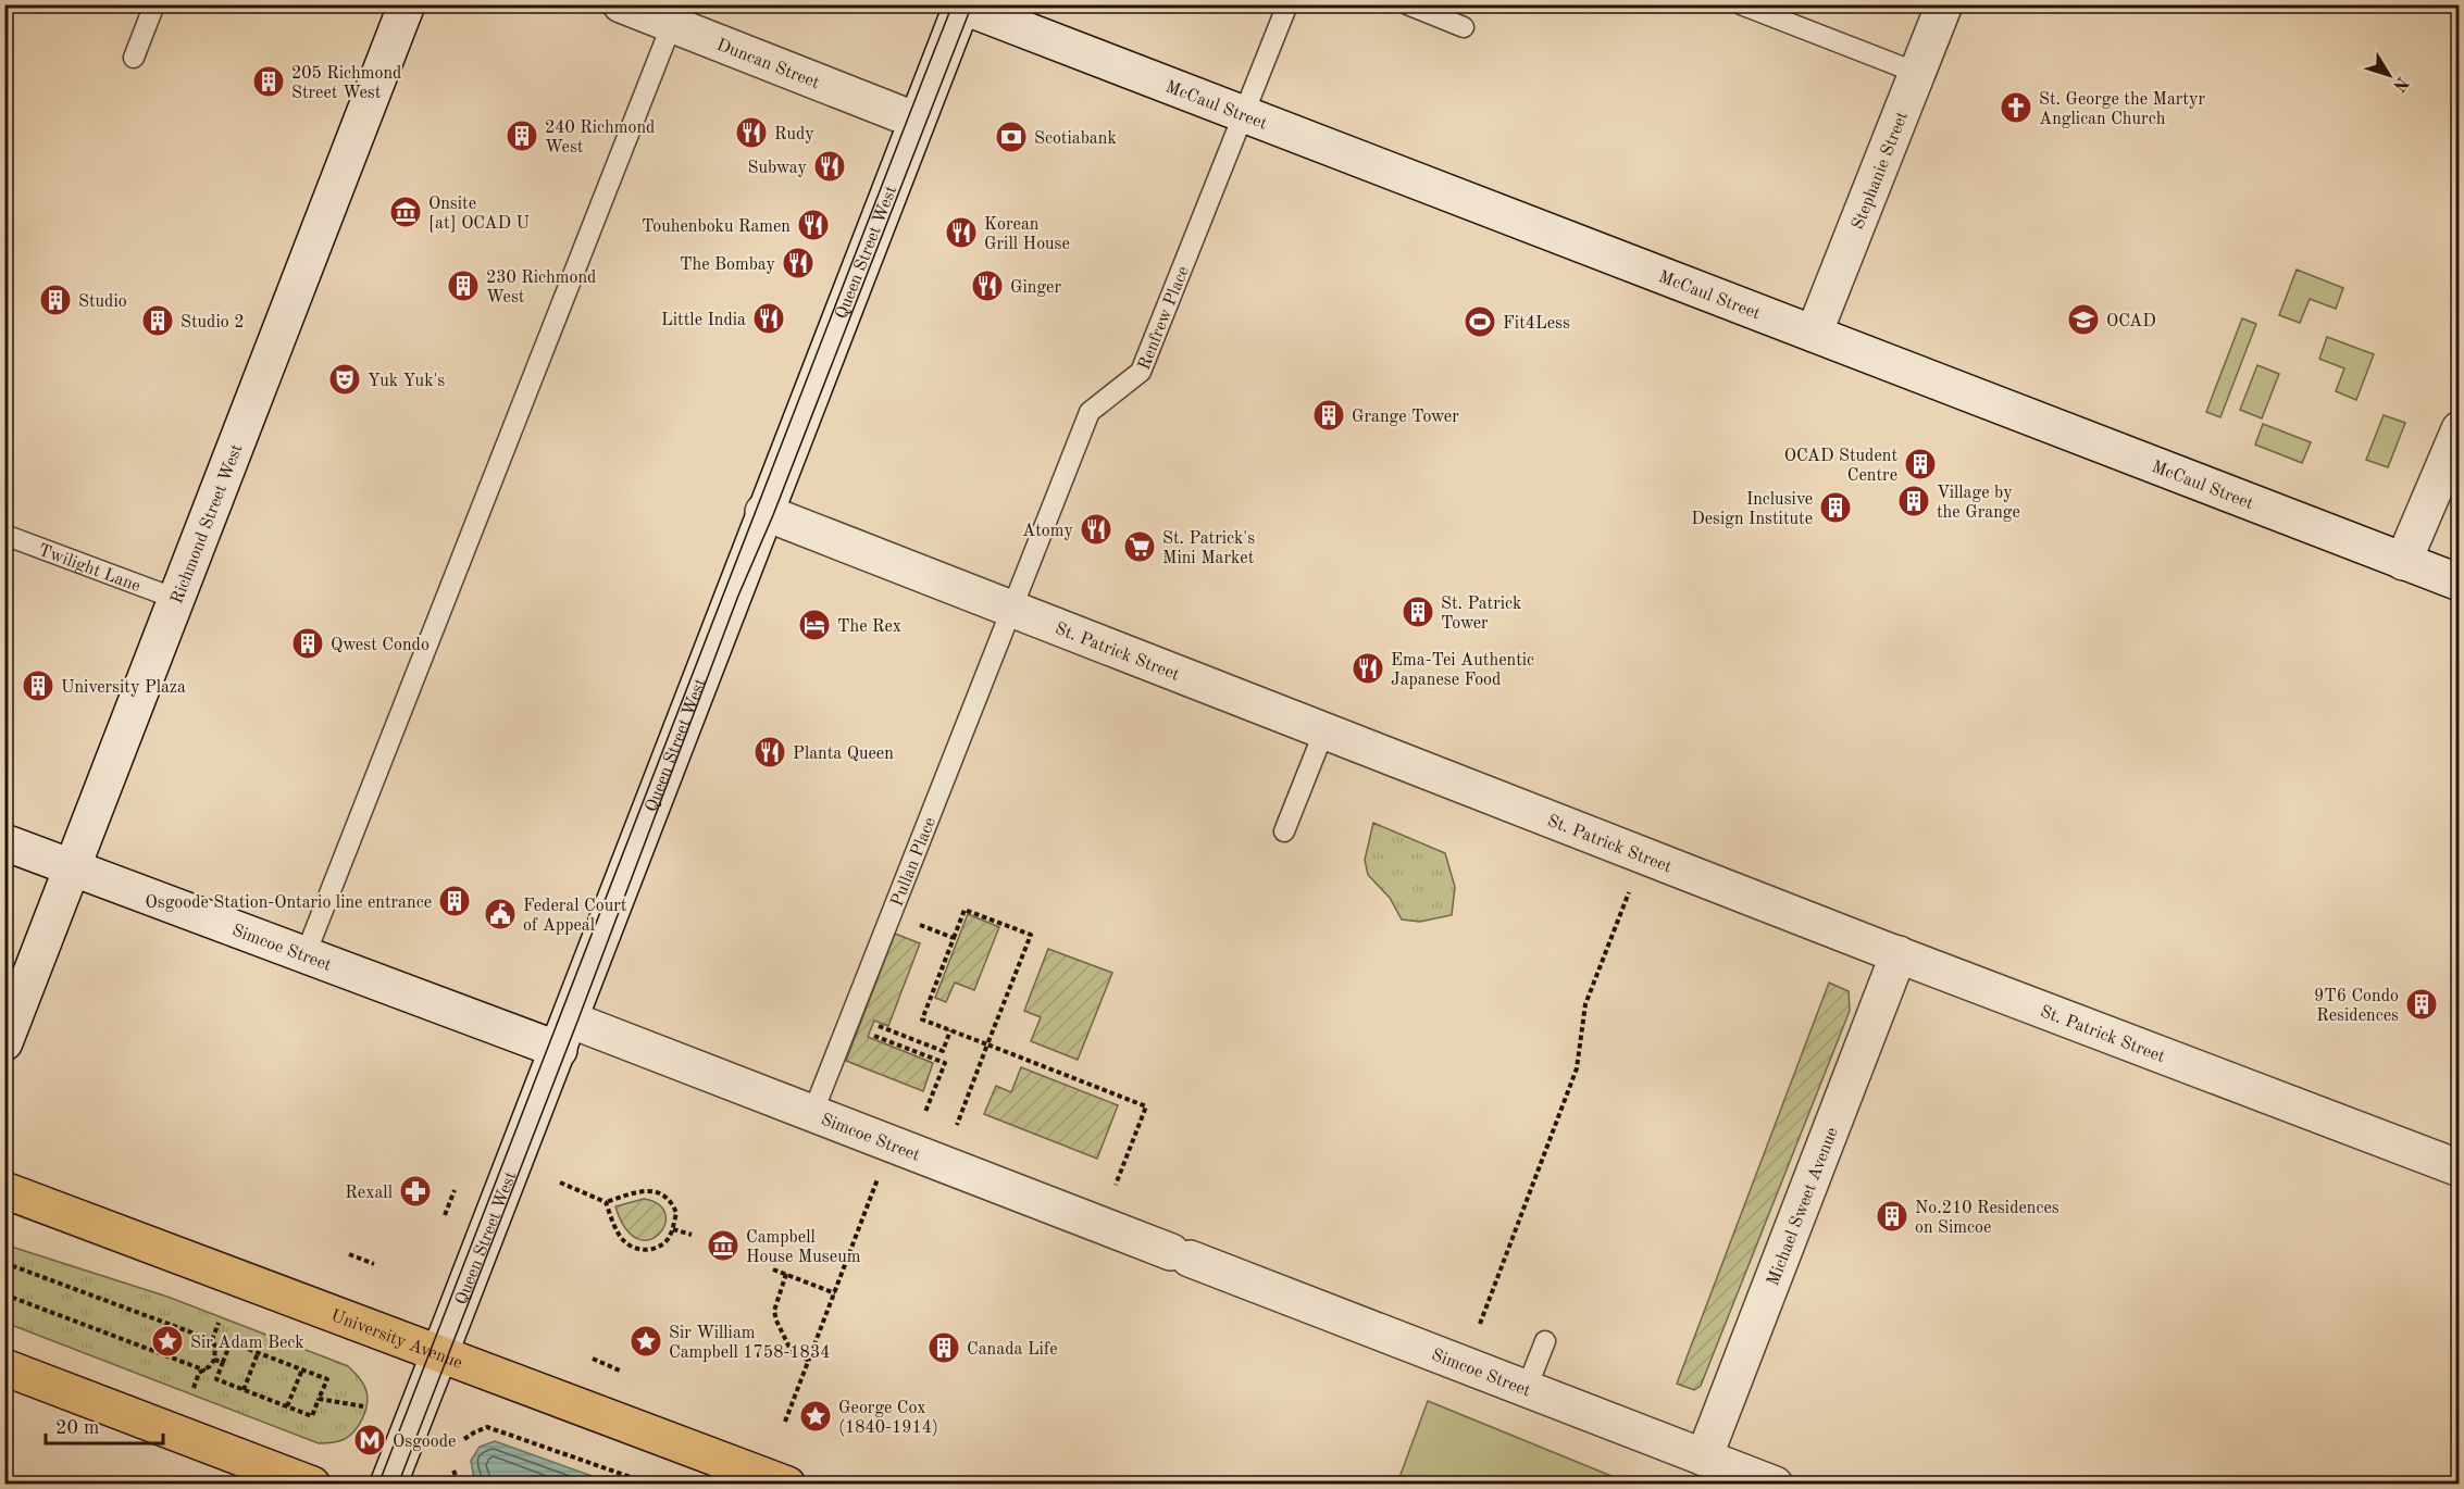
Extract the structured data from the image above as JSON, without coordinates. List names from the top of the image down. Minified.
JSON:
{"streets":{"main road":["University Avenue"],"street":["Duncan Street","McCaul Street","Stephanie Street","Queen Street West","Richmond Street West","St. Patrick Street","Simcoe Street","Michael Sweet Avenue"],"lane":["Renfrew Place","Twilight Lane","Pullan Place"]},"crossings":[["Duncan Street","Queen Street West"],["McCaul Street","Stephanie Street"],["McCaul Street","Queen Street West"],["McCaul Street","Renfrew Place"],["Queen Street West","St. Patrick Street"],["Queen Street West","Simcoe Street"],["Queen Street West","University Avenue"],["Renfrew Place","St. Patrick Street"],["Renfrew Place","Pullan Place"],["Richmond Street West","Twilight Lane"],["Richmond Street West","Simcoe Street"],["St. Patrick Street","Pullan Place"],["St. Patrick Street","Michael Sweet Avenue"],["Pullan Place","Simcoe Street"],["Simcoe Street","Michael Sweet Avenue"]],"places":{"building":["205 Richmond Street West","240 Richmond West","230 Richmond West","Studio","Studio 2","Grange Tower","OCAD Student Centre","Village by the Grange","Inclusive Design Institute","St. Patrick Tower","Qwest Condo","University Plaza","Osgoode Station-Ontario line entrance","9T6 Condo Residences","No.210 Residences on Simcoe","Canada Life"],"church":["St. George the Martyr Anglican Church"],"restaurant":["Rudy","Subway","Touhenboku Ramen","Korean Grill House","The Bombay","Ginger","Little India","Atomy","Ema-Tei Authentic Japanese Food","Planta Queen"],"bank":["Scotiabank"],"museum":["Onsite [at] OCAD U","Campbell House Museum"],"school or university":["OCAD"],"sports":["Fit4Less"],"theatre":["Yuk Yuk's"],"supermarket":["St. Patrick's Mini Market"],"hotel":["The Rex"],"public building":["Federal Court of Appeal"],"pharmacy":["Rexall"],"place":["Sir Adam Beck","Sir William Campbell 1758-1834","George Cox (1840-1914)"],"metro station":["Osgoode"]},"scale_bar":"20 m","north":"bottom right"}
